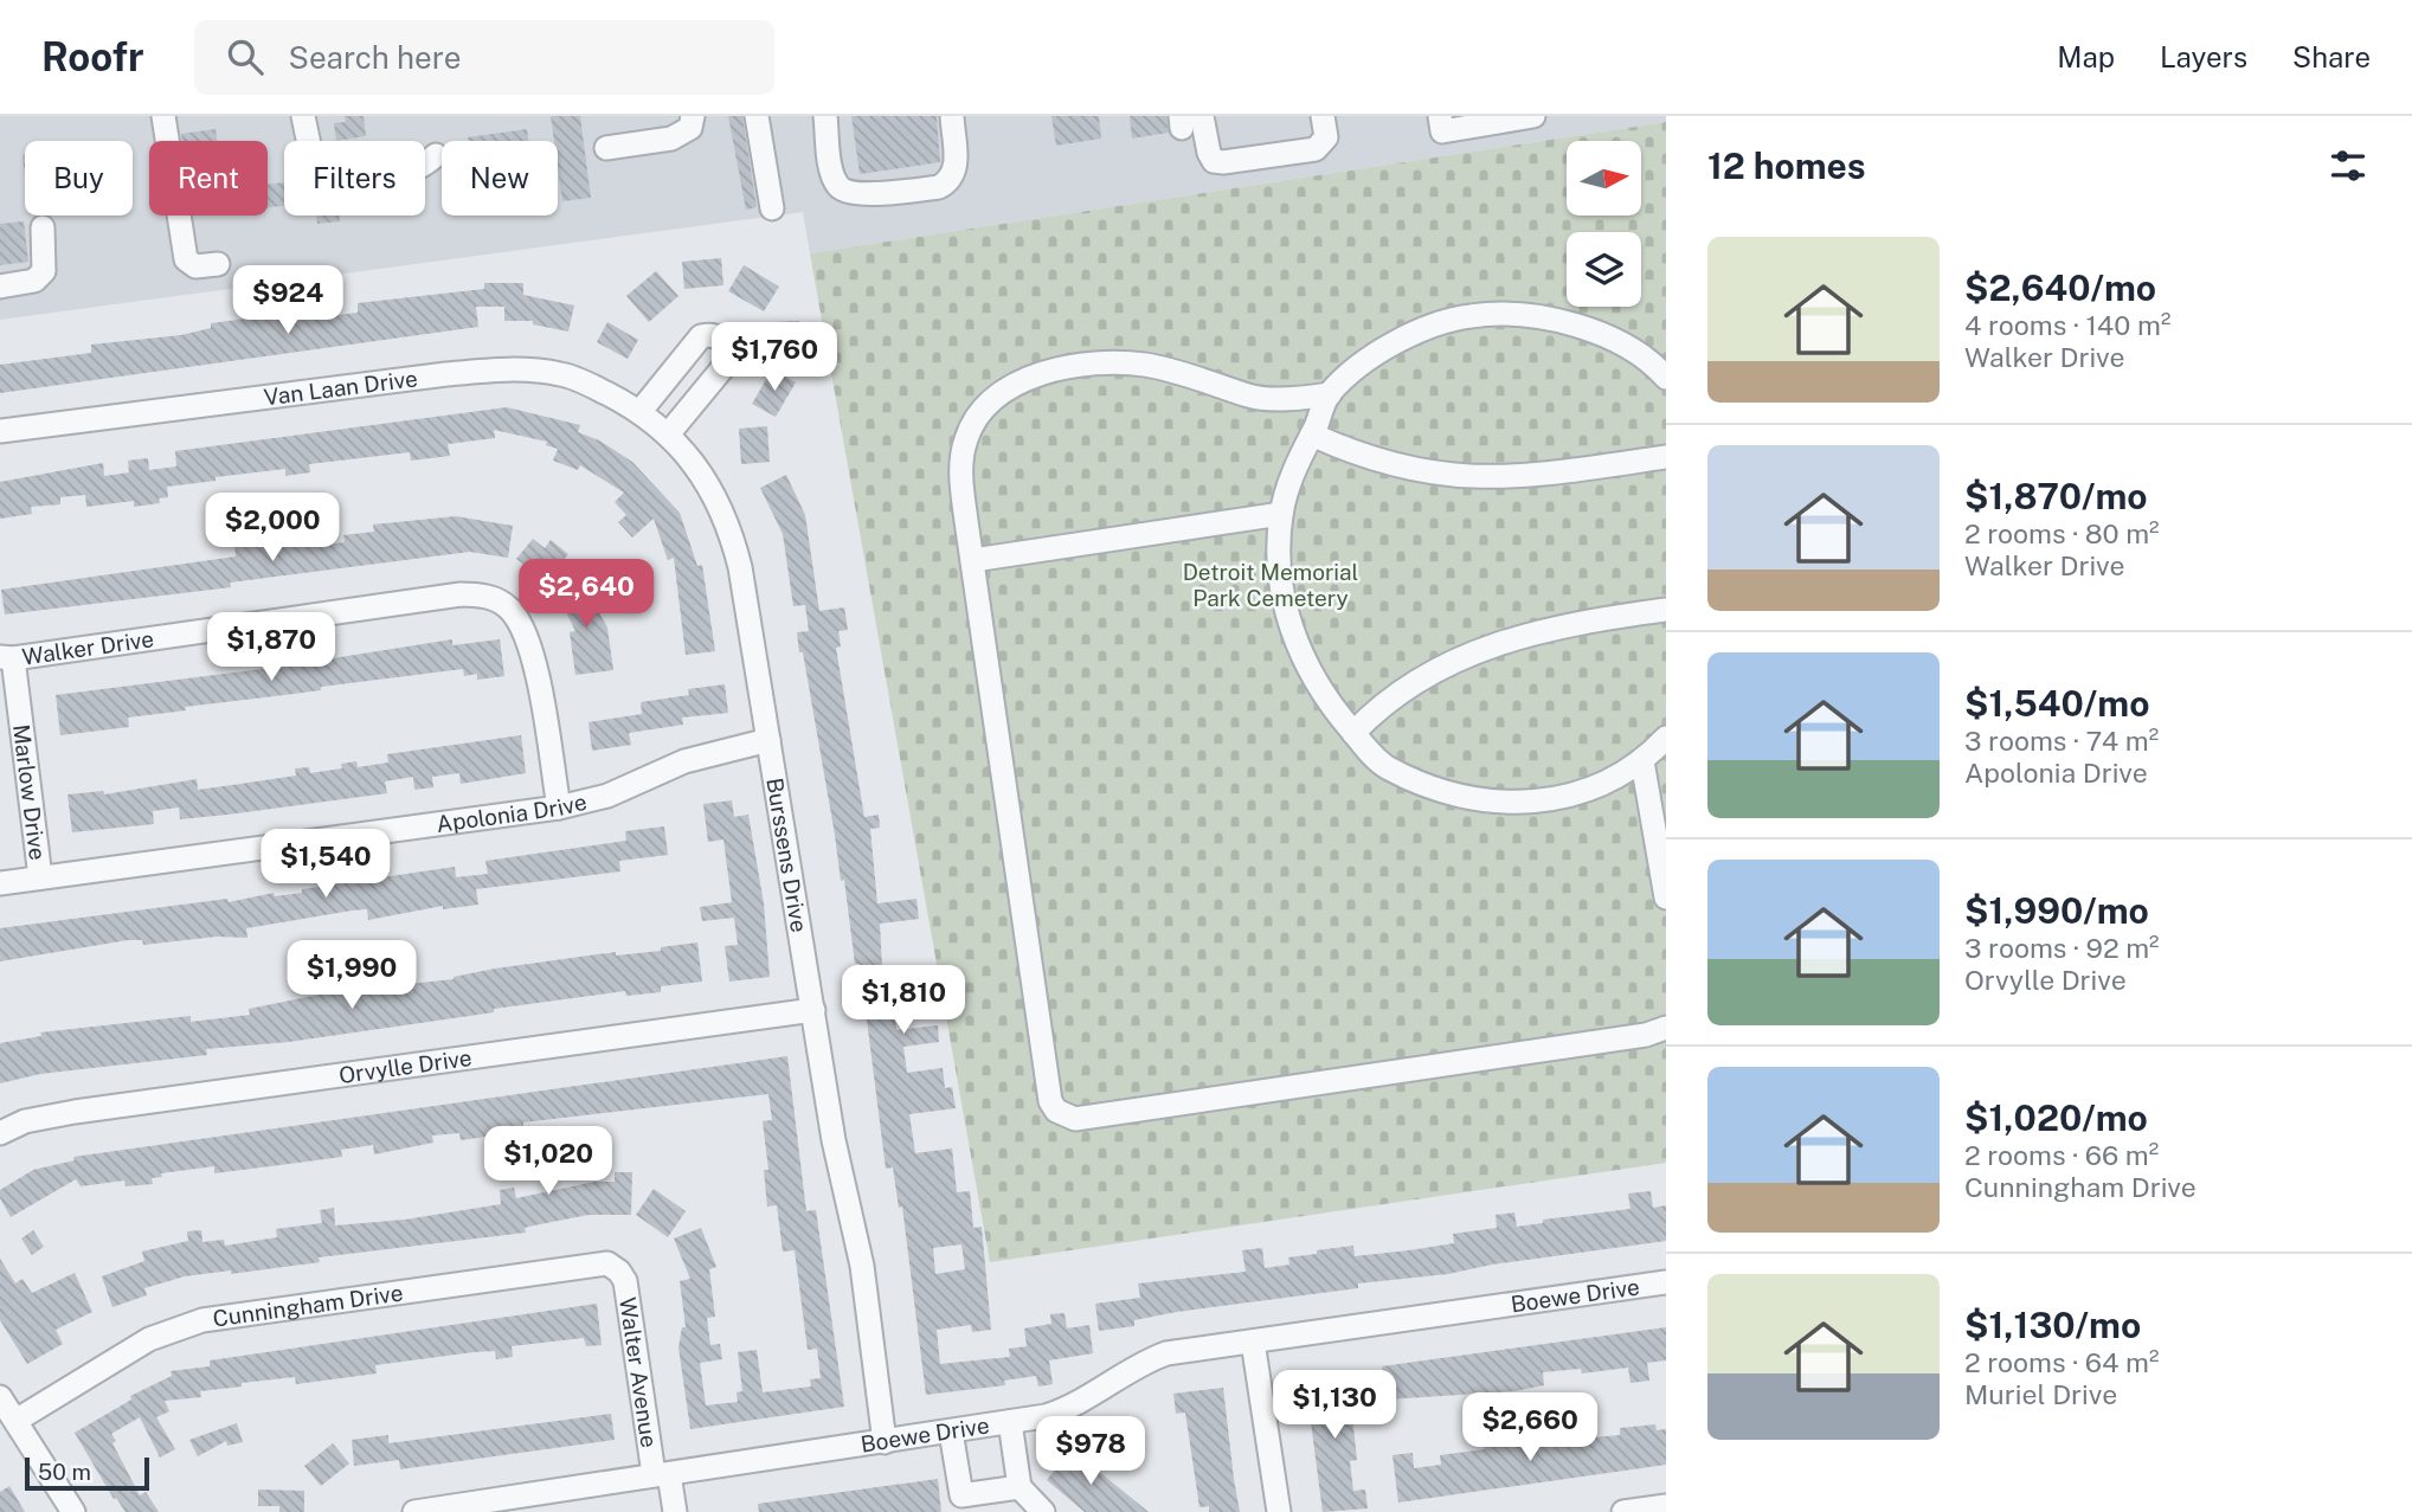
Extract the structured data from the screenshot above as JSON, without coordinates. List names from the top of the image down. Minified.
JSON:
{"streets":{"street":["Van Laan Drive","Walker Drive","Marlow Drive","Apolonia Drive","Burssens Drive","Orvylle Drive","Boewe Drive","Cunningham Drive","Walter Avenue"]},"crossings":[["Van Laan Drive","Burssens Drive"],["Walker Drive","Marlow Drive"],["Walker Drive","Apolonia Drive"],["Marlow Drive","Apolonia Drive"],["Apolonia Drive","Burssens Drive"],["Burssens Drive","Orvylle Drive"],["Burssens Drive","Boewe Drive"],["Boewe Drive","Walter Avenue"],["Cunningham Drive","Walter Avenue"]],"parks":["Detroit Memorial Park Cemetery"],"scale_bar":"50 m","north":"right","page":{"header":"Roofr","search":"Search here","nav":["Map","Layers","Share"],"heading":"12 homes","chip":["Buy","Rent","Filters","New"],"list":[{"name":"$2,640/mo","note":"4 rooms · 140 m² · Walker Drive"},{"name":"$1,870/mo","note":"2 rooms · 80 m² · Walker Drive"},{"name":"$1,540/mo","note":"3 rooms · 74 m² · Apolonia Drive"},{"name":"$1,990/mo","note":"3 rooms · 92 m² · Orvylle Drive"},{"name":"$1,020/mo","note":"2 rooms · 66 m² · Cunningham Drive"},{"name":"$1,130/mo","note":"2 rooms · 64 m² · Muriel Drive"}],"price":["$924","$1,760","$2,000","$2,640","$1,870","$1,540","$1,990","$1,810","$1,020","$1,130","$2,660","$978"],"scale":"50 m"}}
